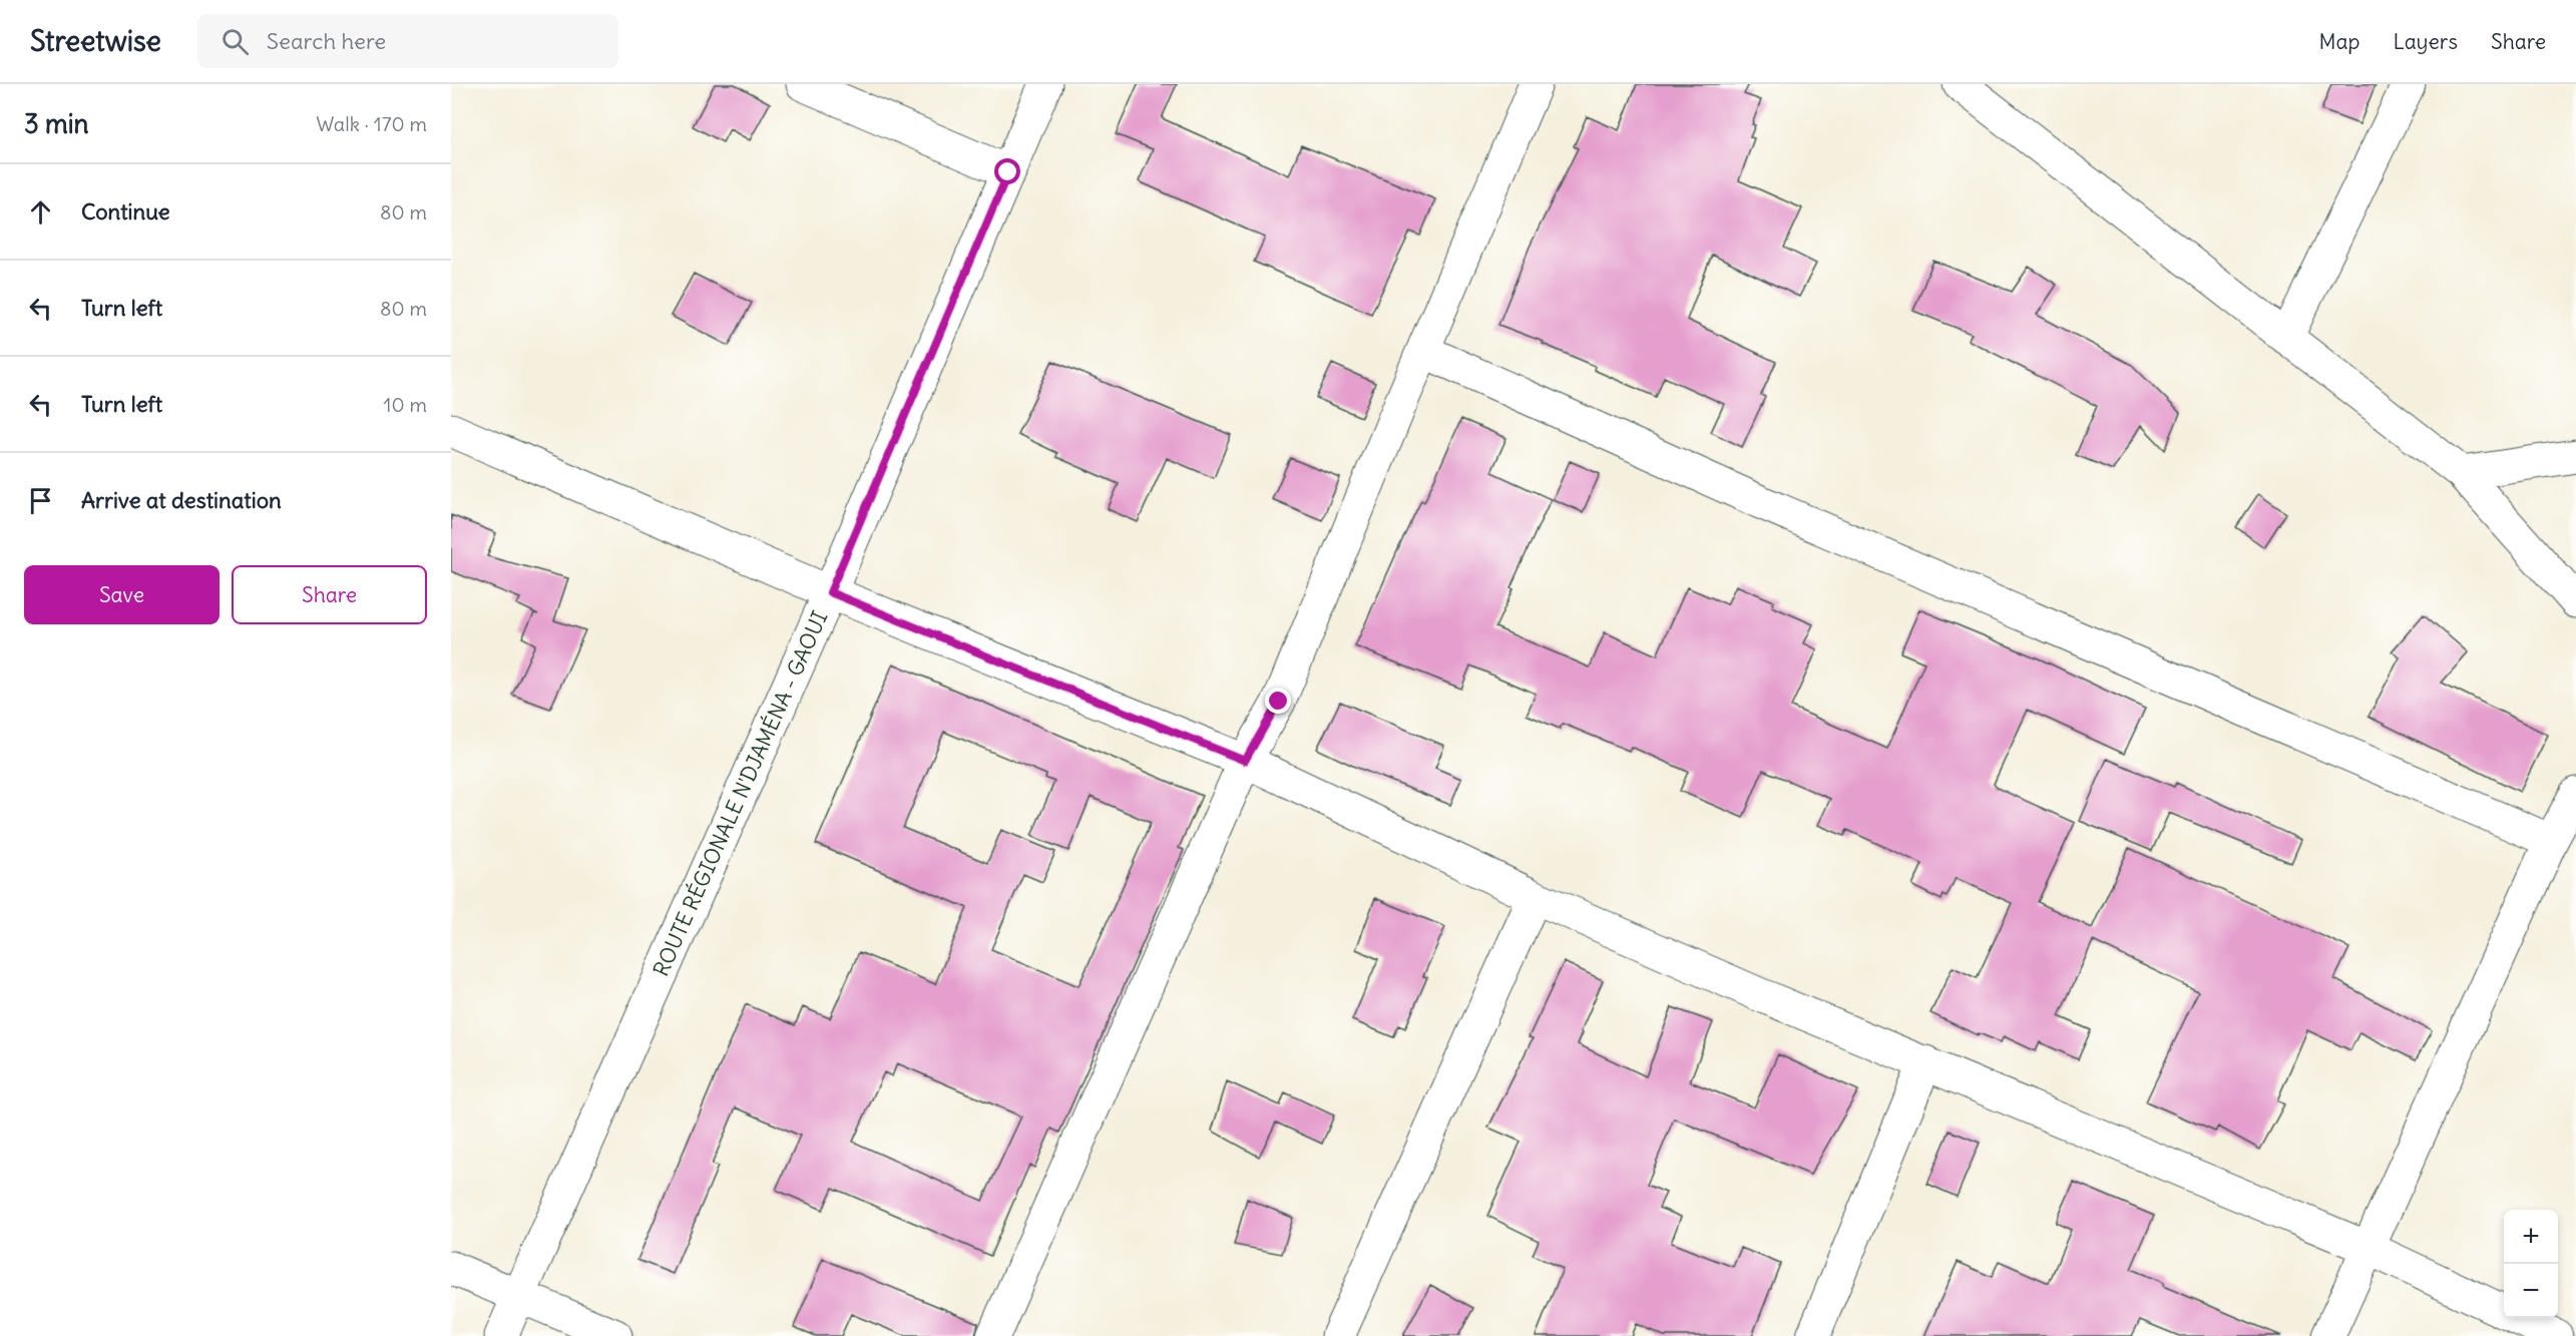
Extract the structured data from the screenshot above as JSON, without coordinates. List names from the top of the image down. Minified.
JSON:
{"streets":{"street":["ROUTE RÉGIONALE N'DJAMÉNA - GAOUI"]},"page":{"header":"Streetwise","search":"Search here","nav":["Map","Layers","Share"],"heading":["3 min","Walk · 170 m"],"list":[["Continue","80 m"],["Turn left","80 m"],["Turn left","10 m"],"Arrive at destination"],"buttons":["Save","Share"],"map_buttons":["+","−"]}}
